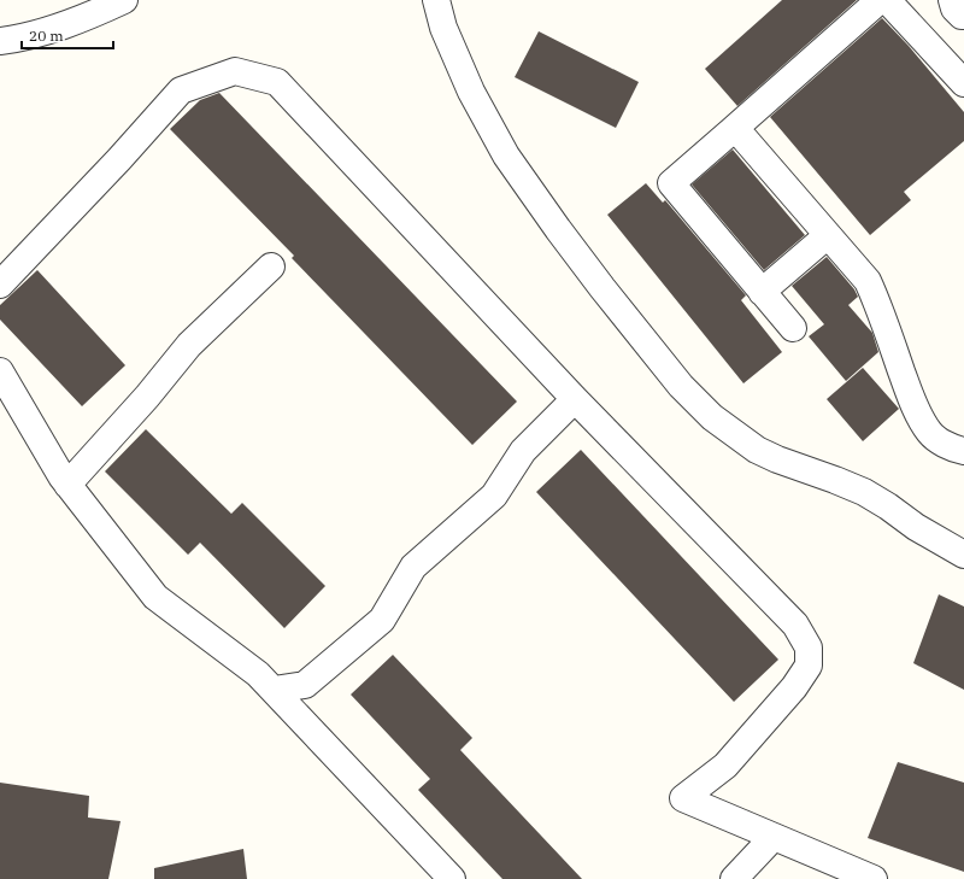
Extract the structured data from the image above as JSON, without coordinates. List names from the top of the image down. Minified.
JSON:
{"scale_bar":"20 m"}
